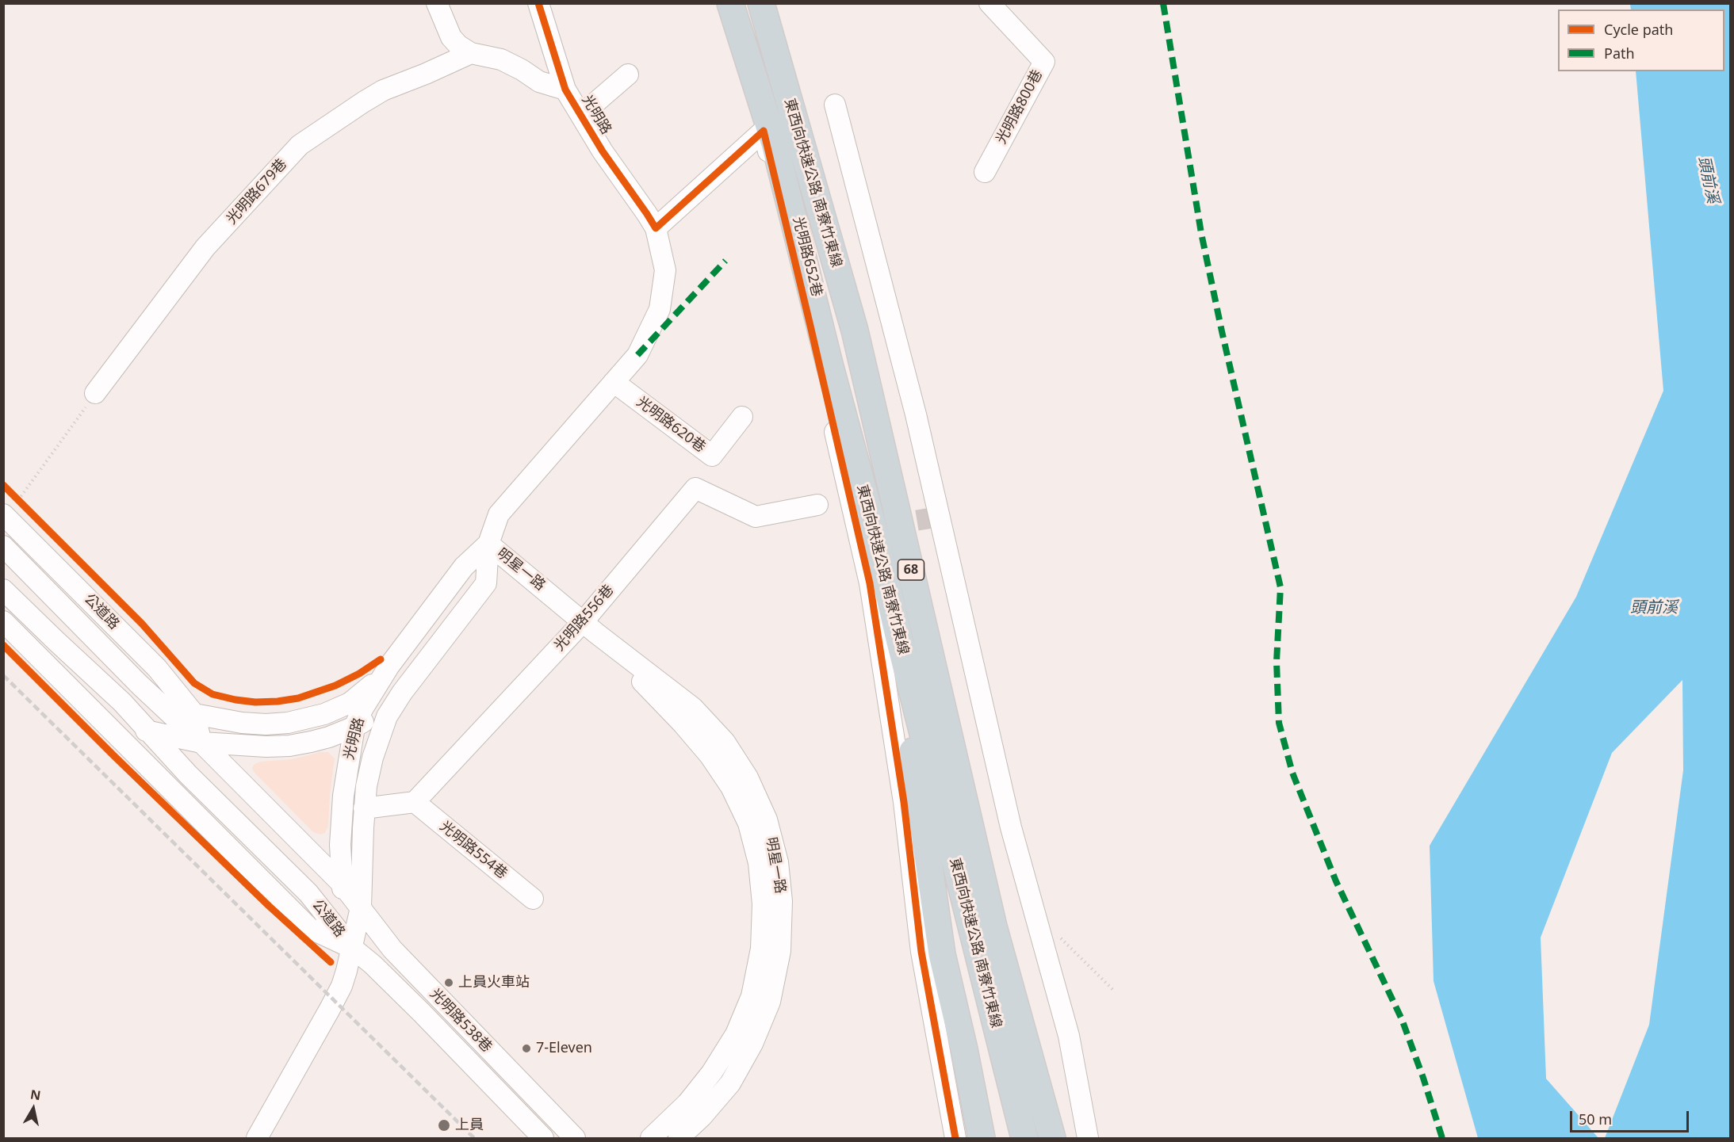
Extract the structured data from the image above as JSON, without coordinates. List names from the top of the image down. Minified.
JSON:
{"streets":{"highway":["東西向快速公路 南寮竹東線","68"],"street":["光明路800巷","光明路","光明路679巷","光明路652巷","光明路620巷","明星一路","公道路","光明路556巷","光明路554巷","光明路538巷"]},"crossings":[["光明路","光明路652巷"],["光明路","光明路620巷"],["光明路","明星一路"],["光明路","公道路"],["光明路","光明路538巷"],["明星一路","光明路556巷"],["公道路","光明路538巷"],["光明路556巷","光明路554巷"]],"water":["頭前溪"],"places":["上員火車站","7-Eleven","上員"],"legend":["Cycle path","Path"],"scale_bar":"50 m","north":"top"}
